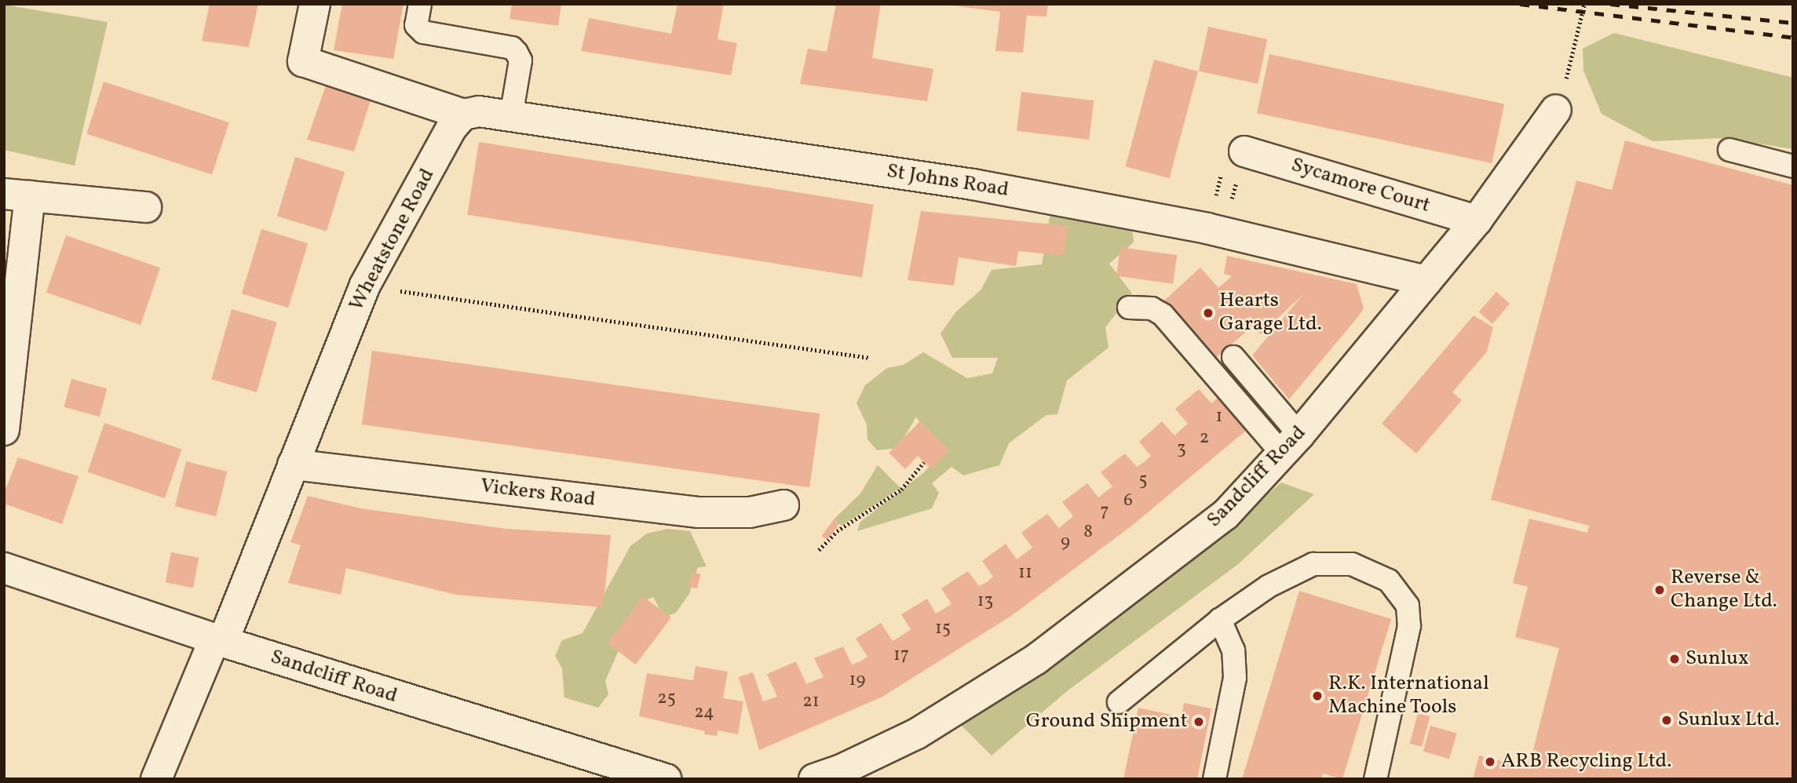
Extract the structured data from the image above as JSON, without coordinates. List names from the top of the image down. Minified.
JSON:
{"streets":{"street":["St Johns Road","Sycamore Court","Wheatstone Road","Sandcliff Road","Vickers Road"]},"crossings":[["St Johns Road","Wheatstone Road"],["St Johns Road","Sandcliff Road"],["Sycamore Court","Sandcliff Road"],["Wheatstone Road","Sandcliff Road"],["Wheatstone Road","Vickers Road"]],"places":["Hearts Garage Ltd.","Reverse & Change Ltd.","Sunlux","R.K. International Machine Tools","Sunlux Ltd.","Ground Shipment","ARB Recycling Ltd."],"house_numbers":["1","2","3","5","6","7","8","9","11","13","15","17","19","25","21","24"]}
